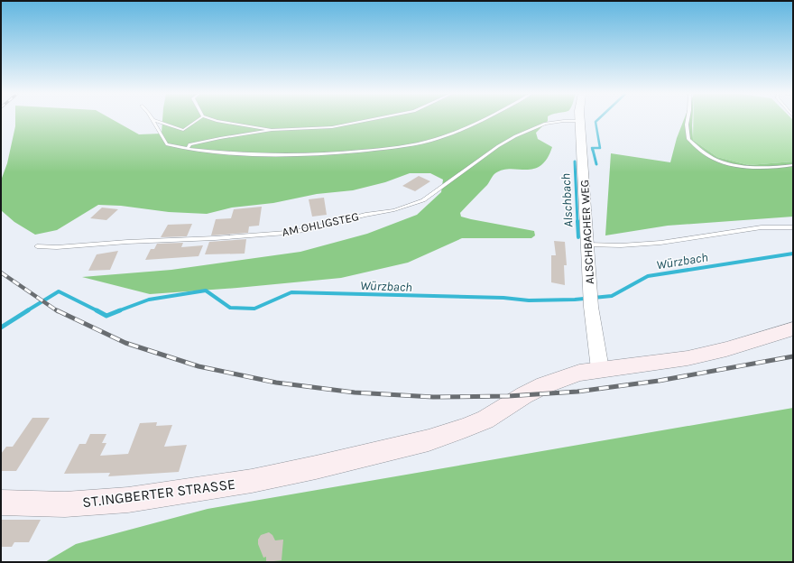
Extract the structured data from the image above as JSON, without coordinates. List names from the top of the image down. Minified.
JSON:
{"streets":{"main road":["ST.INGBERTER STRASSE"],"street":["ALSCHBACHER WEG"],"lane":["AM OHLIGSTEG"]},"crossings":[["AM OHLIGSTEG","ALSCHBACHER WEG"],["ALSCHBACHER WEG","ST.INGBERTER STRASSE"]],"water":["Alschbach","Würzbach"]}
